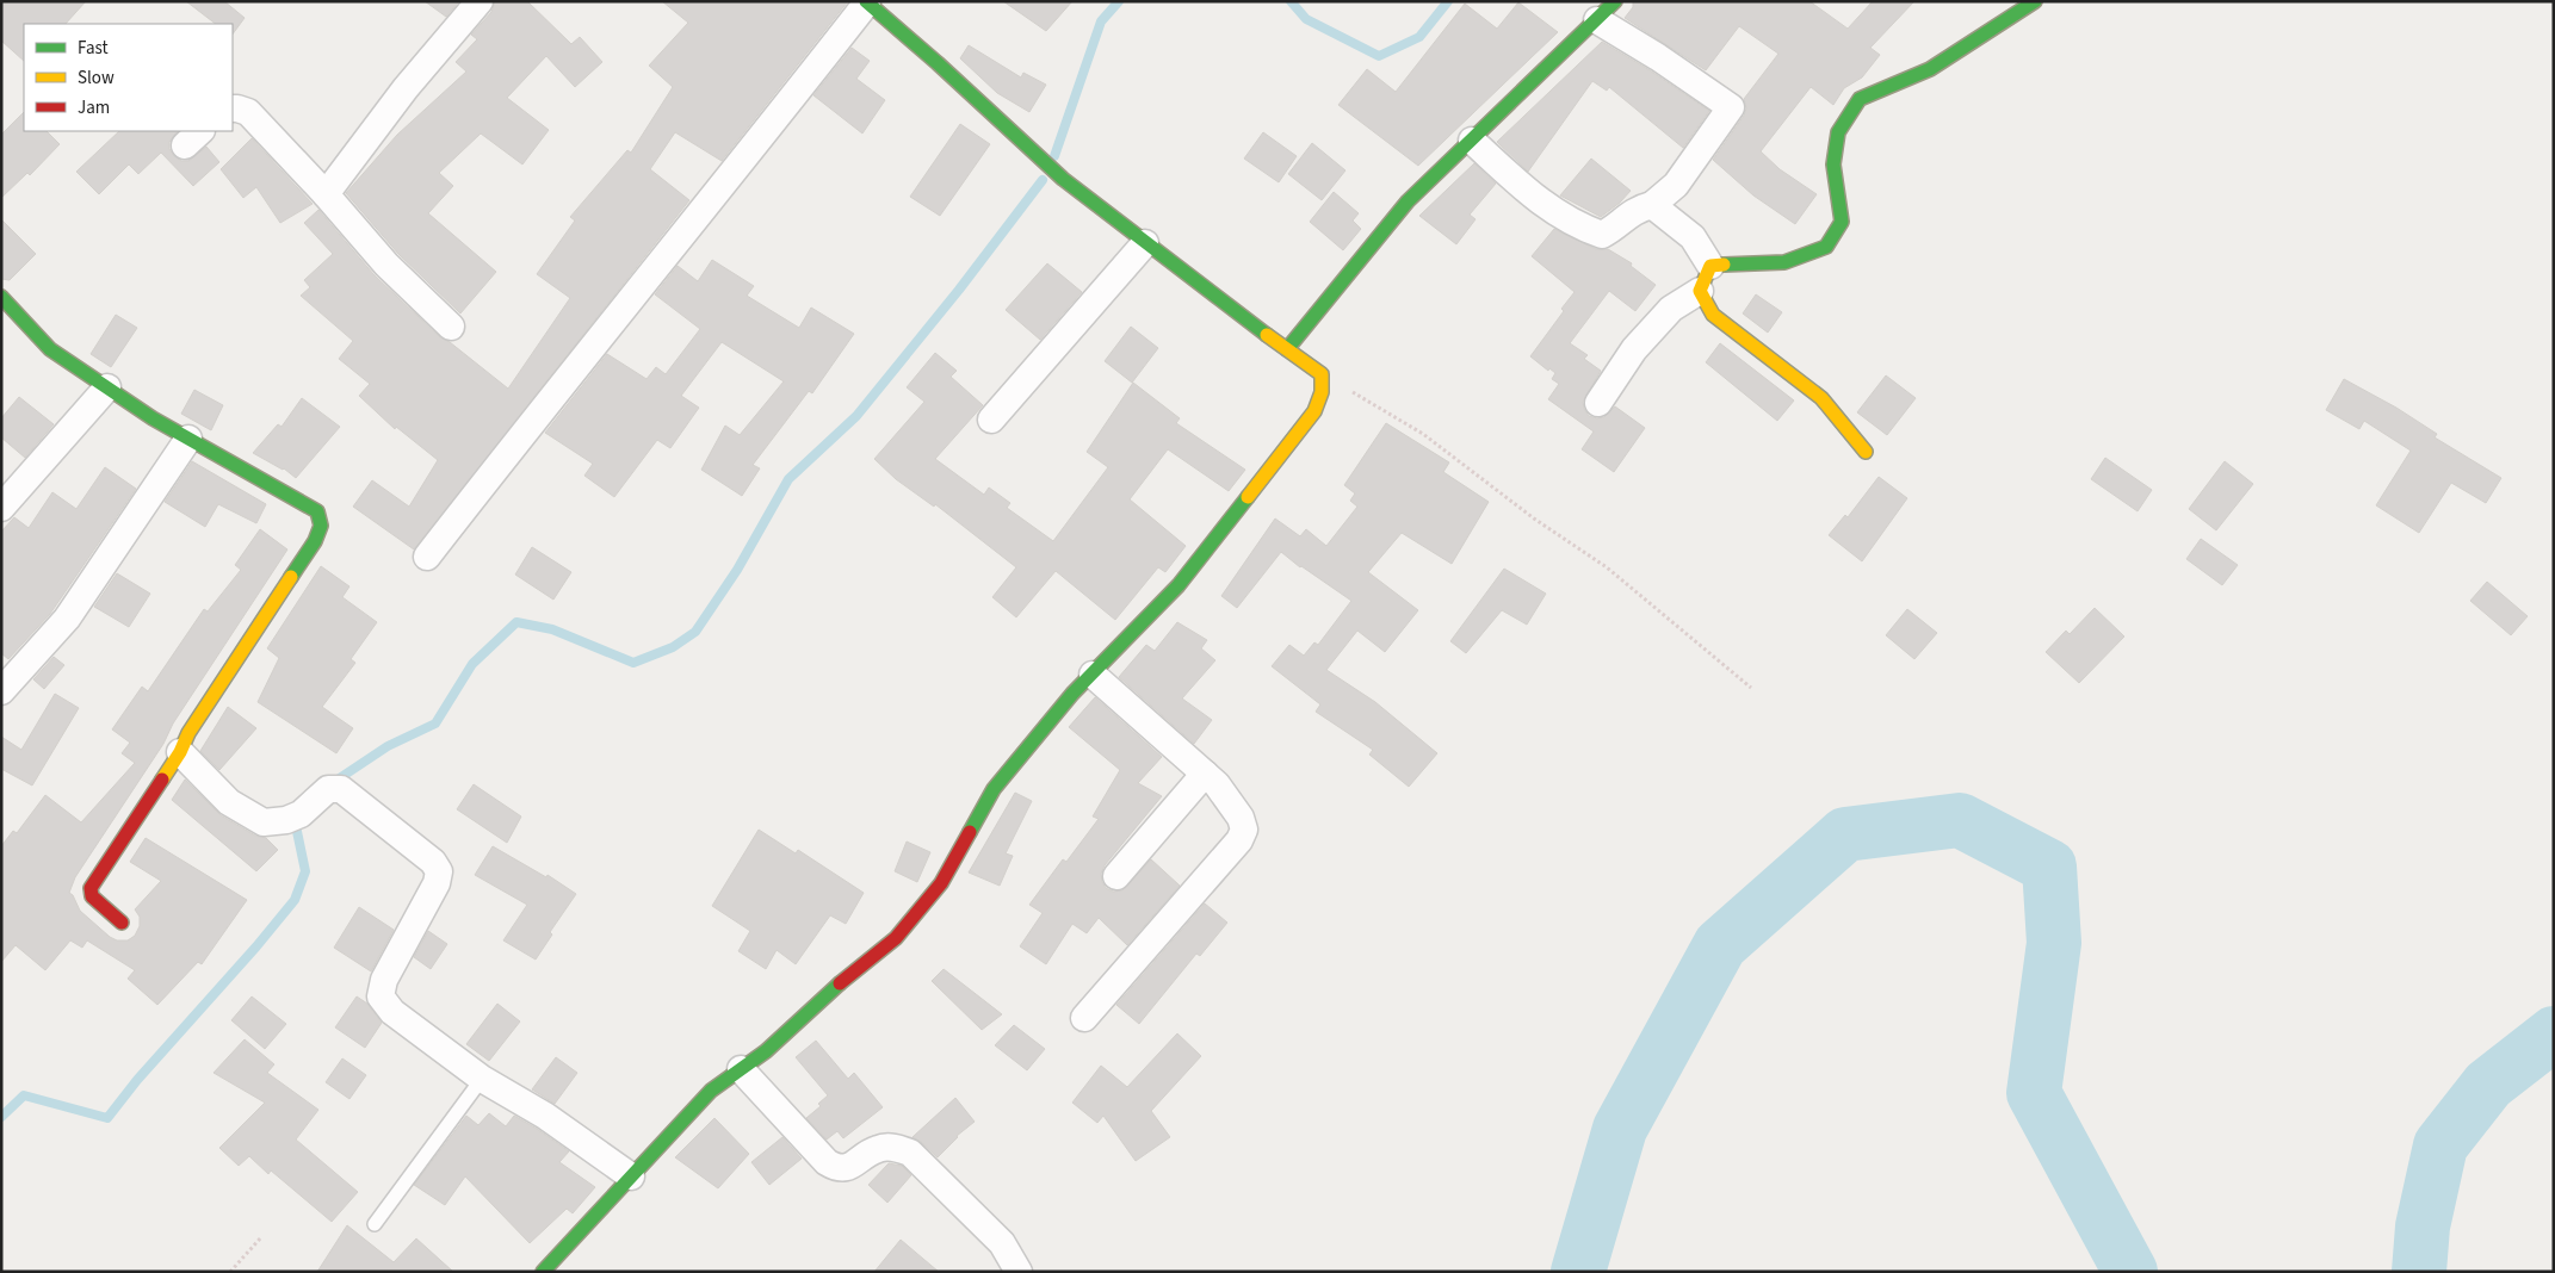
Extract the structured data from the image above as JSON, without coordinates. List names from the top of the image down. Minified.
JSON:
{"legend":["Fast","Slow","Jam"]}
